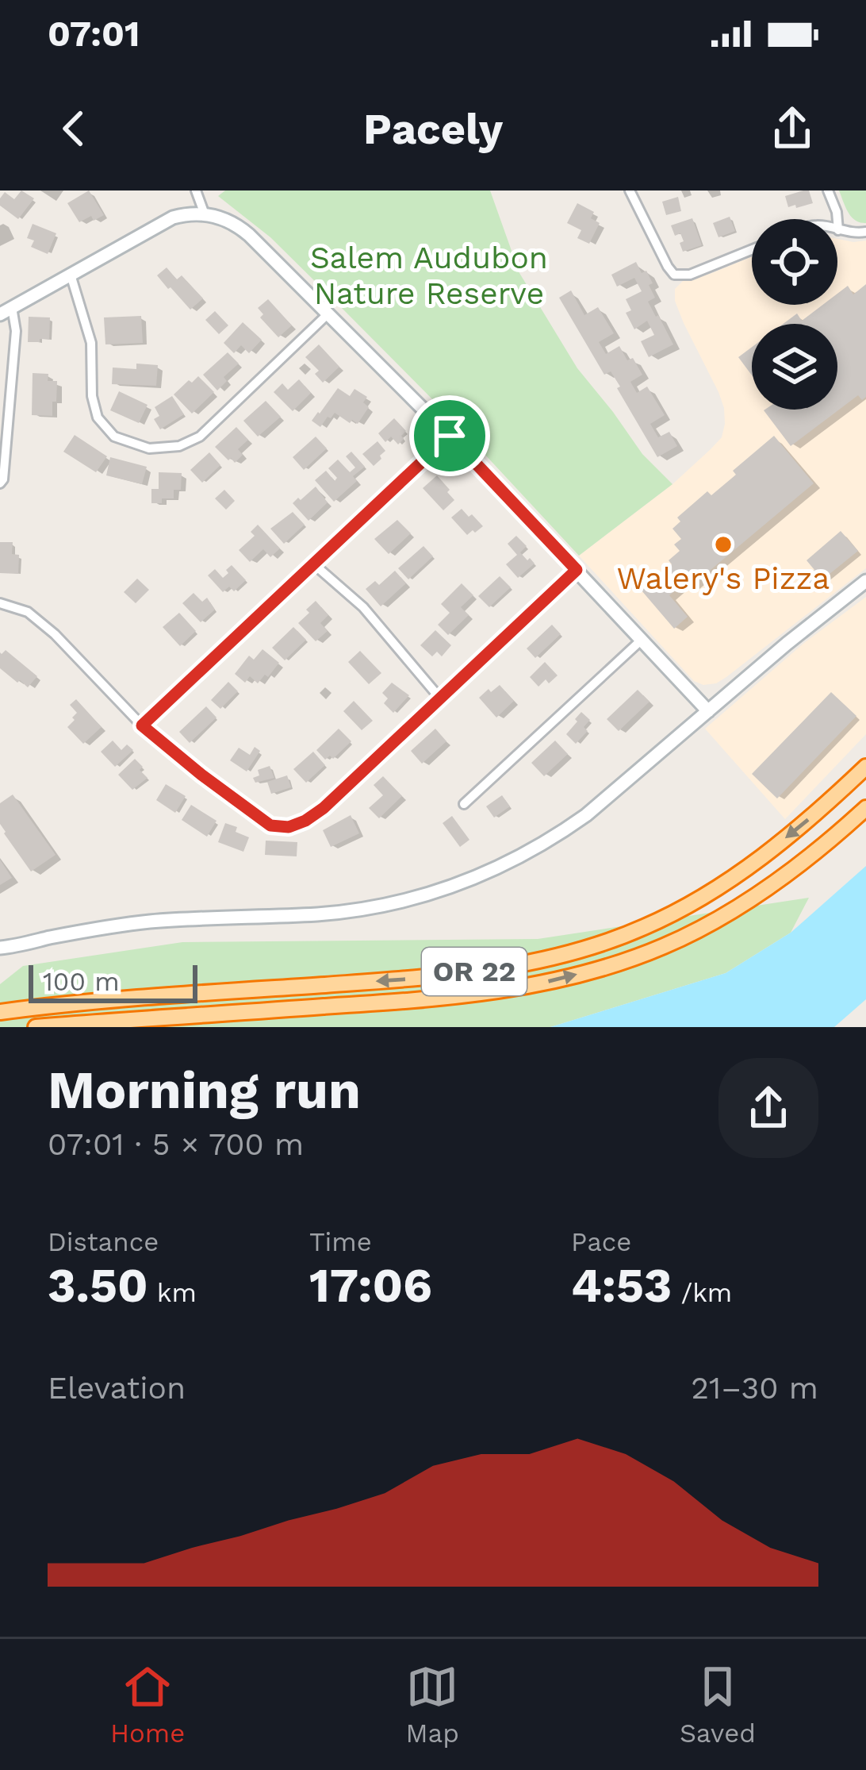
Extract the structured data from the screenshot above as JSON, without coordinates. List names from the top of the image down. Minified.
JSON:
{"streets":{"highway":["OR 22"]},"parks":["Salem Audubon Nature Reserve"],"places":["Walery's Pizza"],"scale_bar":"100 m","page":{"status":"07:01","header":"Pacely","scale":"100 m","heading":["Morning run","07:01 · 5 × 700 m"],"stats":[["Distance","3.50 km"],["Time","17:06"],["Pace","4:53 /km"]],"chart":["Elevation","21–30 m"],"tabs":["Home","Map","Saved"]}}
